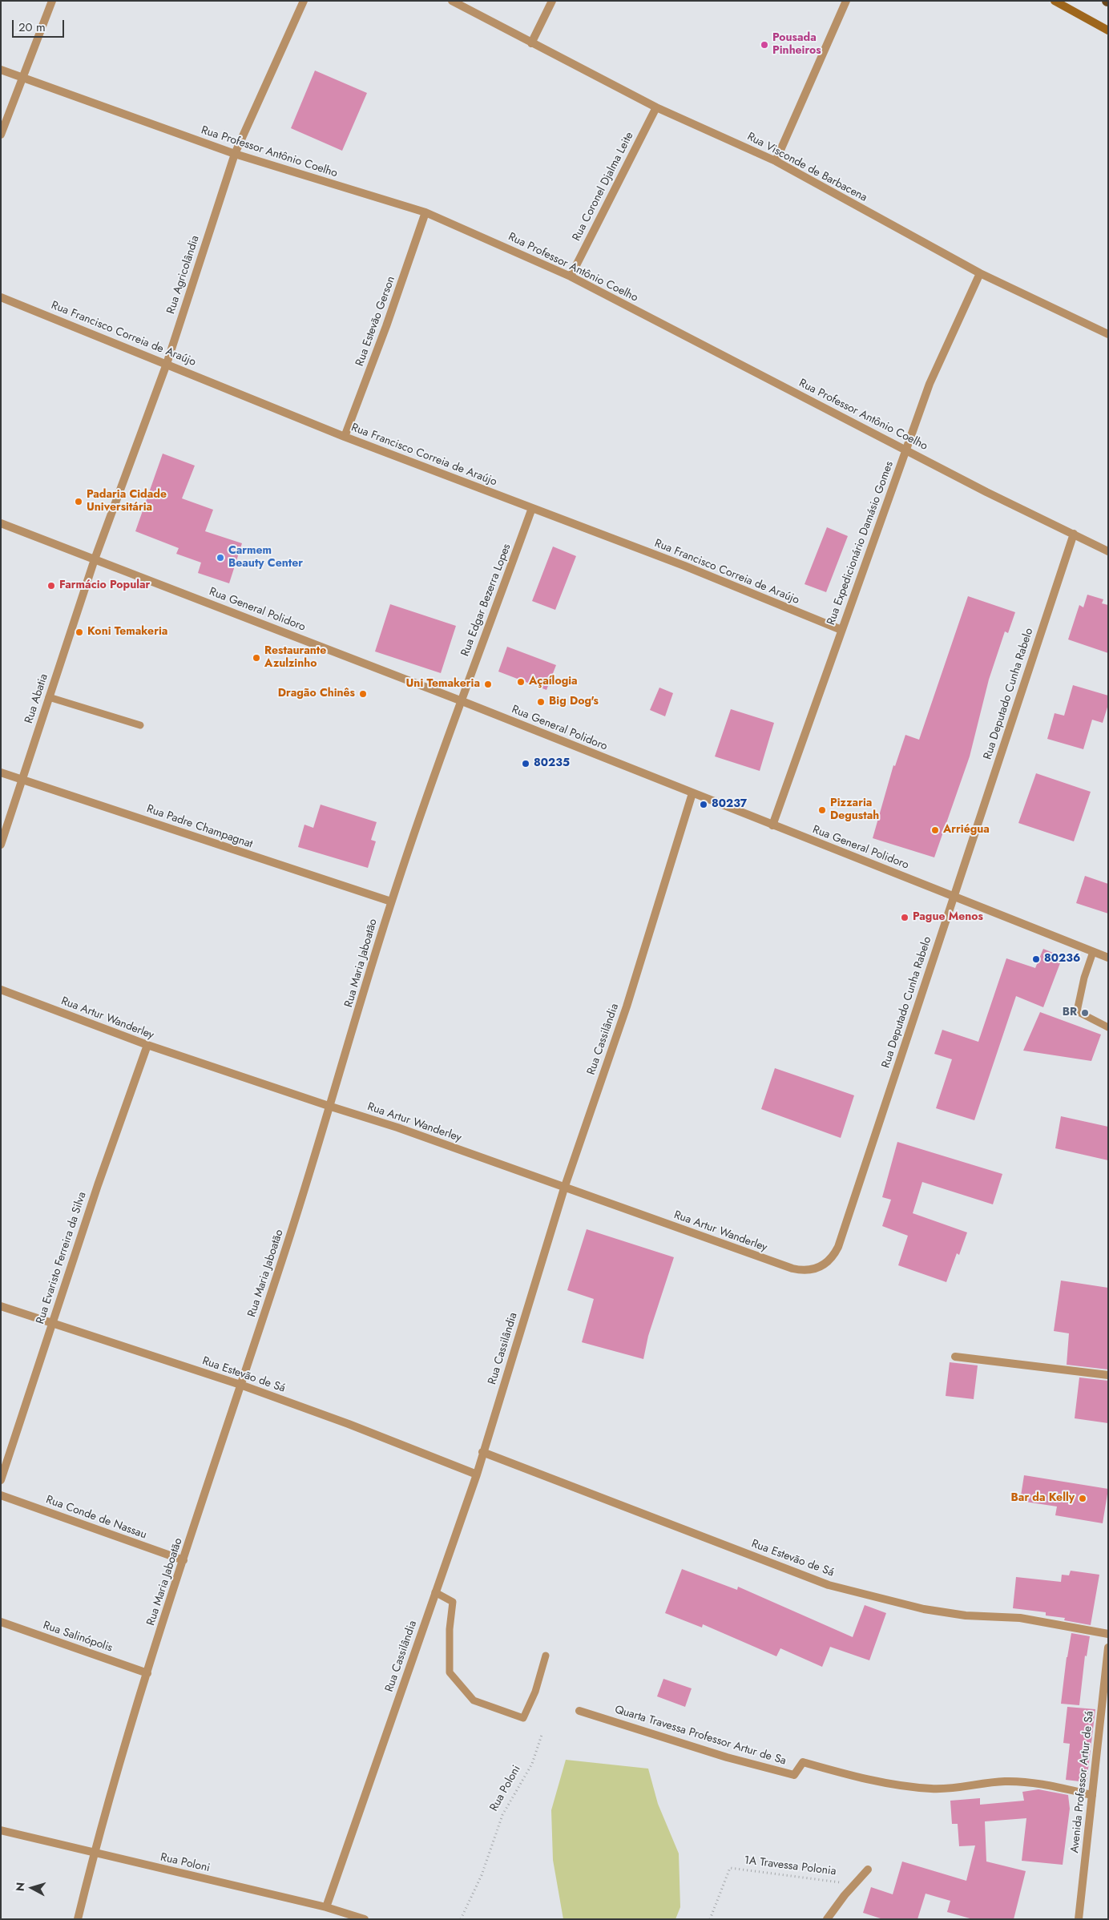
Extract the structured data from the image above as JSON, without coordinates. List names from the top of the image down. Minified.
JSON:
{"streets":{"street":["Rua Professor Antônio Coelho","Rua Visconde de Barbacena","Rua Coronel Djalma Leite","Rua Agricolândia","Rua Estevão Gerson","Rua Francisco Correia de Araújo","Rua Expedicionário Damásio Gomes","Rua Edgar Bezerra Lopes","Rua General Polidoro","Rua Deputado Cunha Rabelo","Rua Abatia","Rua Padre Champagnat","Rua Maria Jaboatão","Rua Artur Wanderley","Rua Cassilândia","Rua Evaristo Ferreira da Silva","Rua Estevão de Sá","Rua Conde de Nassau","Rua Salinópolis","Quarta Travessa Professor Artur de Sa","Avenida Professor Artur de Sá","Rua Poloni"],"path":["1A Travessa Polonia"]},"crossings":[["Rua Professor Antônio Coelho","Rua Coronel Djalma Leite"],["Rua Professor Antônio Coelho","Rua Agricolândia"],["Rua Professor Antônio Coelho","Rua Estevão Gerson"],["Rua Professor Antônio Coelho","Rua Expedicionário Damásio Gomes"],["Rua Professor Antônio Coelho","Rua Deputado Cunha Rabelo"],["Rua Visconde de Barbacena","Rua Coronel Djalma Leite"],["Rua Visconde de Barbacena","Rua Expedicionário Damásio Gomes"],["Rua Agricolândia","Rua Francisco Correia de Araújo"],["Rua Agricolândia","Rua General Polidoro"],["Rua Agricolândia","Rua Abatia"],["Rua Estevão Gerson","Rua Francisco Correia de Araújo"],["Rua Francisco Correia de Araújo","Rua Expedicionário Damásio Gomes"],["Rua Francisco Correia de Araújo","Rua Edgar Bezerra Lopes"],["Rua Expedicionário Damásio Gomes","Rua General Polidoro"],["Rua Edgar Bezerra Lopes","Rua General Polidoro"],["Rua Edgar Bezerra Lopes","Rua Maria Jaboatão"],["Rua General Polidoro","Rua Deputado Cunha Rabelo"],["Rua General Polidoro","Rua Abatia"],["Rua General Polidoro","Rua Maria Jaboatão"],["Rua General Polidoro","Rua Cassilândia"],["Rua Deputado Cunha Rabelo","Rua Artur Wanderley"],["Rua Abatia","Rua Padre Champagnat"],["Rua Padre Champagnat","Rua Maria Jaboatão"],["Rua Maria Jaboatão","Rua Artur Wanderley"],["Rua Maria Jaboatão","Rua Estevão de Sá"],["Rua Maria Jaboatão","Rua Conde de Nassau"],["Rua Maria Jaboatão","Rua Salinópolis"],["Rua Maria Jaboatão","Rua Poloni"],["Rua Artur Wanderley","Rua Cassilândia"],["Rua Artur Wanderley","Rua Evaristo Ferreira da Silva"],["Rua Cassilândia","Rua Estevão de Sá"],["Rua Cassilândia","Rua Poloni"],["Rua Evaristo Ferreira da Silva","Rua Estevão de Sá"],["Quarta Travessa Professor Artur de Sa","Avenida Professor Artur de Sá"]],"places":["Pousada Pinheiros","Padaria Cidade Universitária","Carmem Beauty Center","Farmácio Popular","Koni Temakeria","Restaurante Azulzinho","Açaílogia","Uni Temakeria","Dragão Chinês","Big Dog's","80235","80237","Pizzaria Degustah","Arriégua","Pague Menos","80236","BR","Bar da Kelly"],"scale_bar":"20 m","north":"left"}
